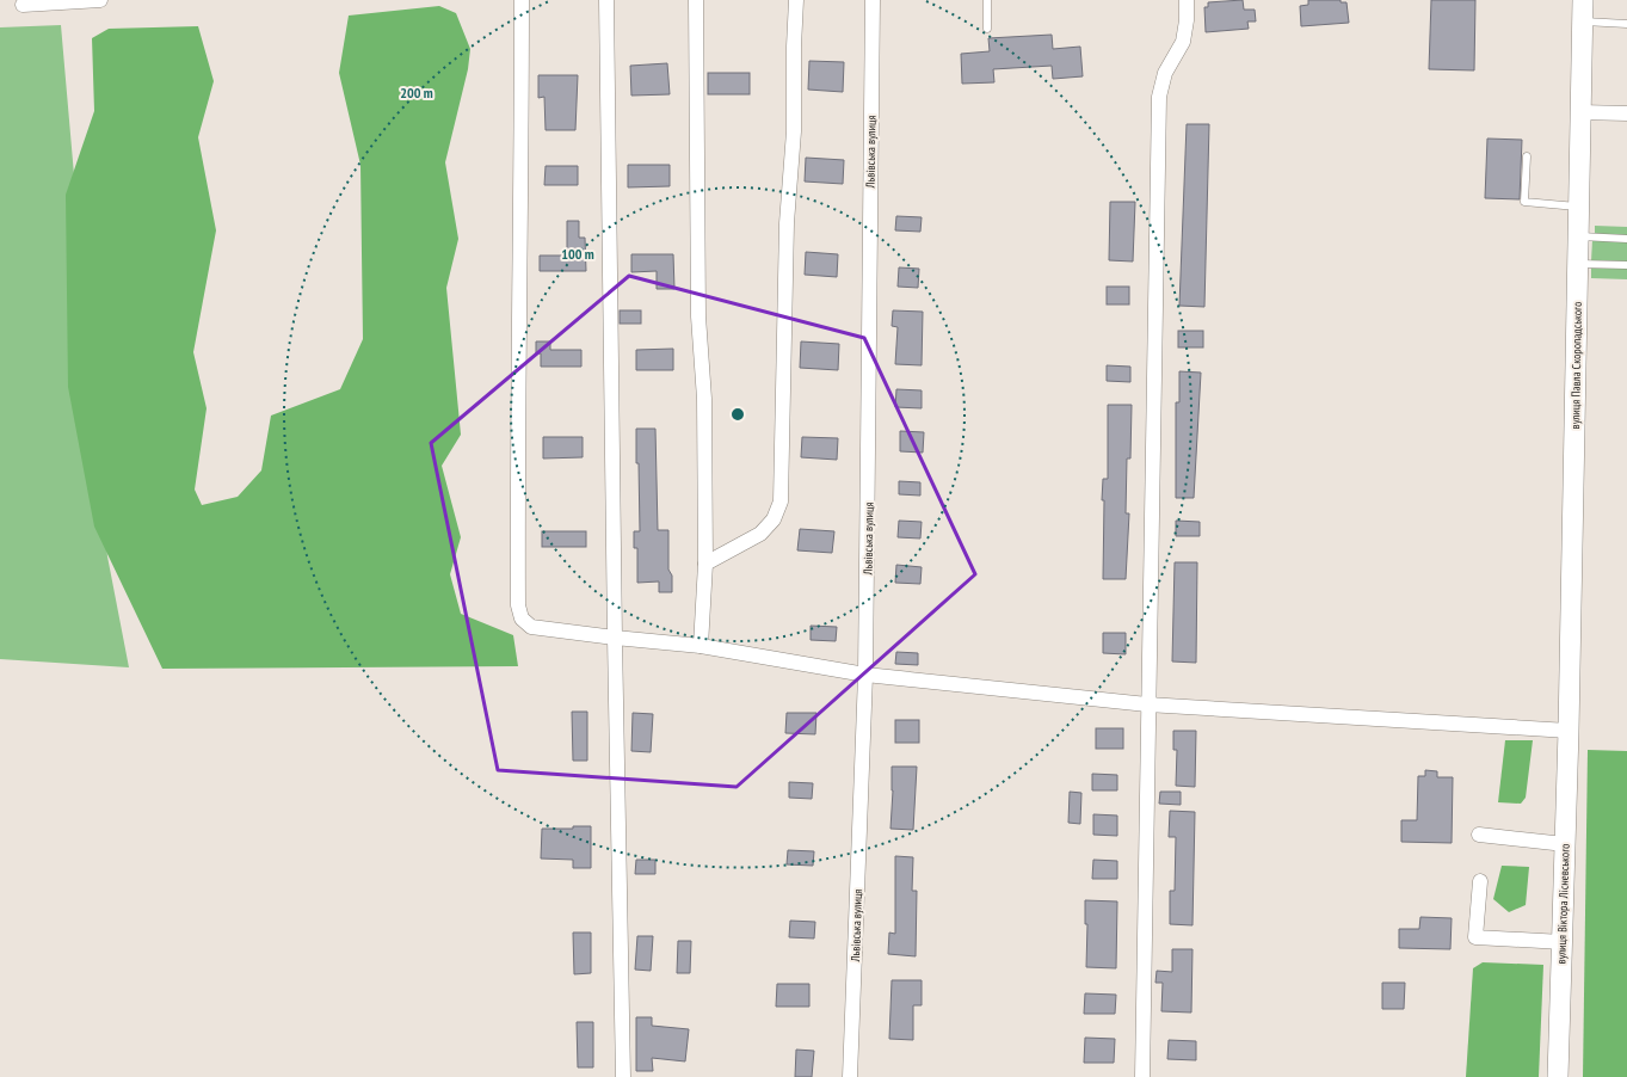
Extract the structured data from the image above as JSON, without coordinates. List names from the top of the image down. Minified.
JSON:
{"streets":{"street":["Львівська вулиця","вулиця Павла Скоропадського","вулиця Віктора Лісневського"]},"crossings":[["вулиця Павла Скоропадського","вулиця Віктора Лісневського"]],"rings":["200 m","100 m"]}
